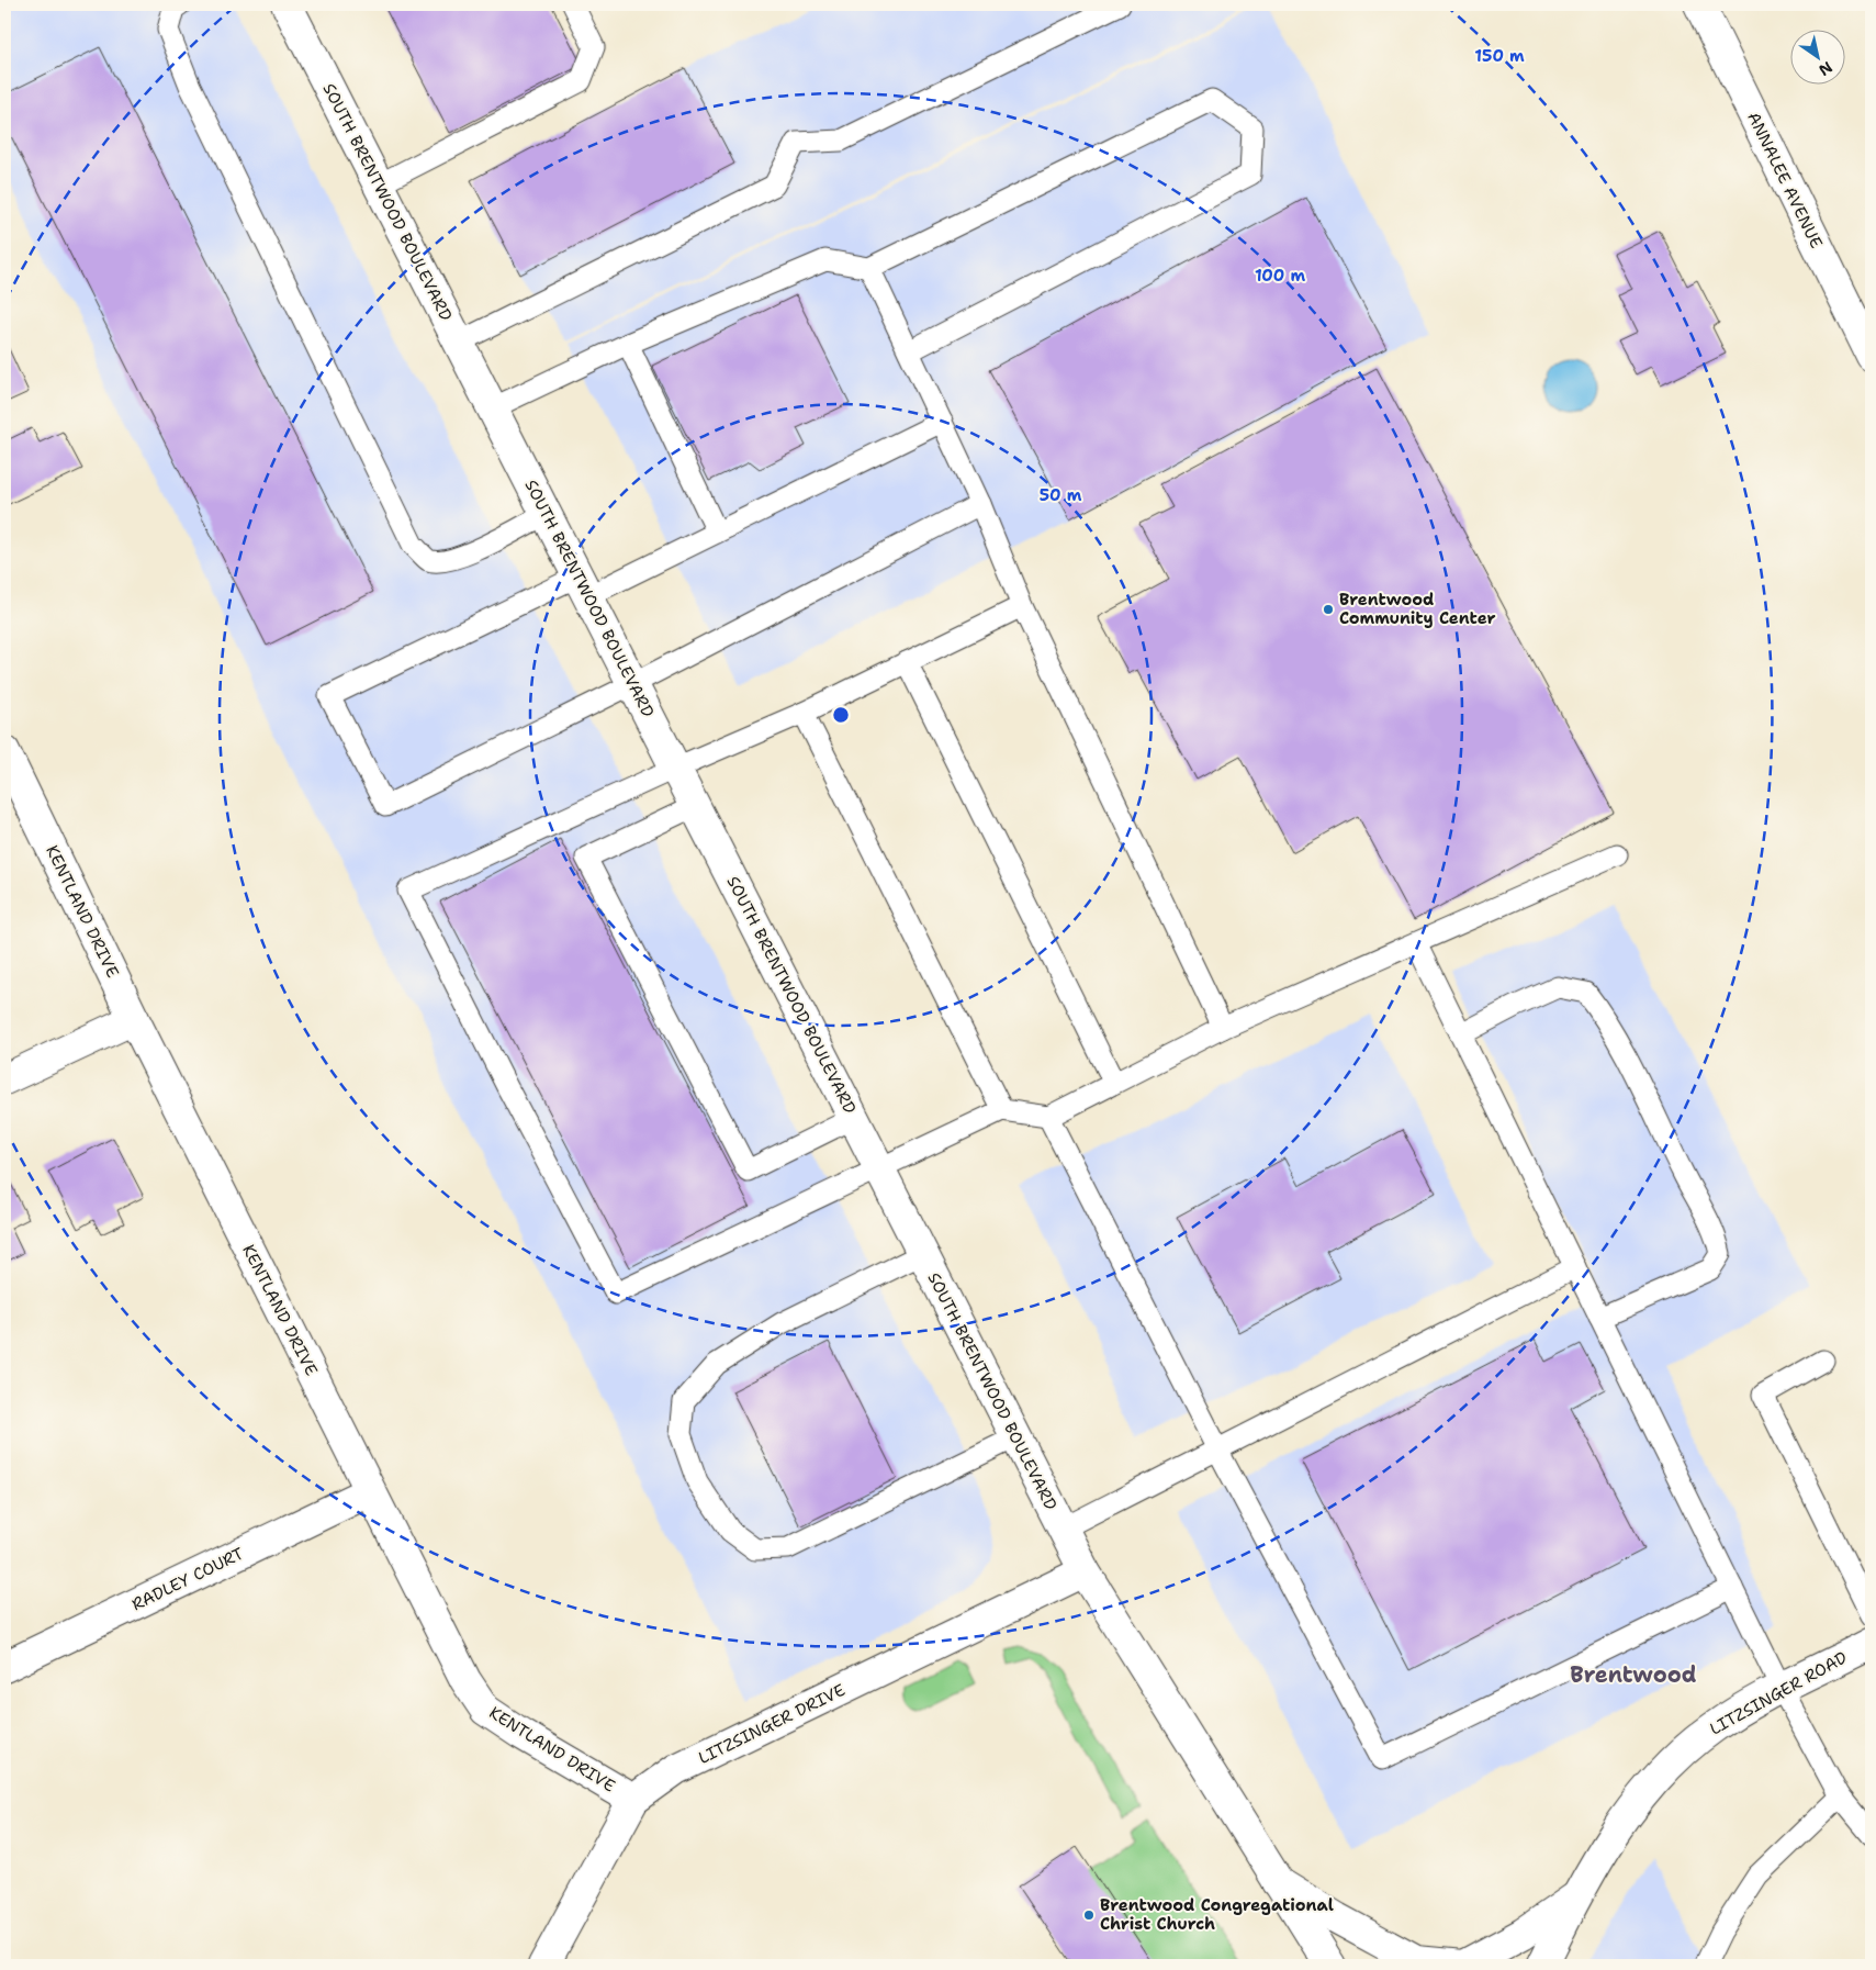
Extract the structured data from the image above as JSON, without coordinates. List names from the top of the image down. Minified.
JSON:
{"streets":{"street":["ANNALEE AVENUE","SOUTH BRENTWOOD BOULEVARD","KENTLAND DRIVE","RADLEY COURT","LITZSINGER ROAD","LITZSINGER DRIVE"]},"crossings":[["SOUTH BRENTWOOD BOULEVARD","LITZSINGER DRIVE"],["KENTLAND DRIVE","RADLEY COURT"],["KENTLAND DRIVE","LITZSINGER DRIVE"]],"districts":["Brentwood"],"places":["Brentwood Community Center","Brentwood Congregational Christ Church"],"north":"bottom right","rings":["150 m","100 m","50 m"]}
